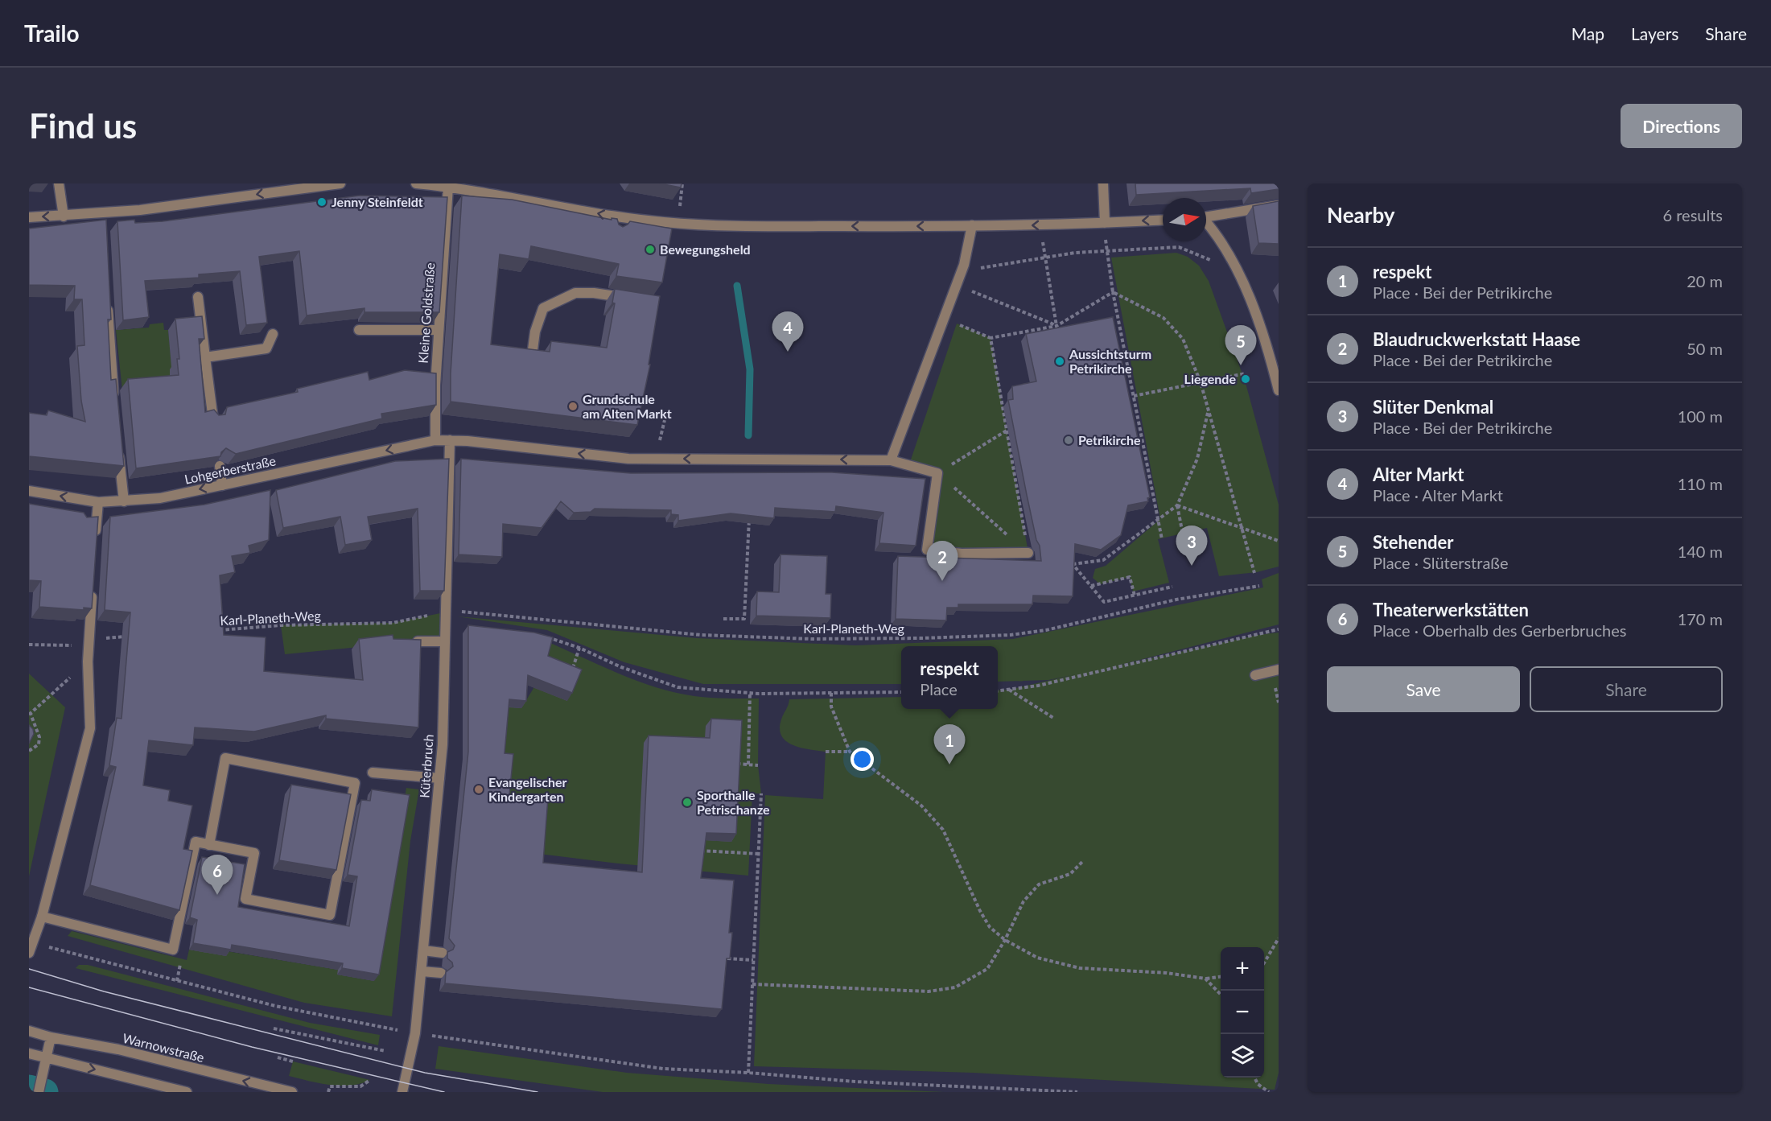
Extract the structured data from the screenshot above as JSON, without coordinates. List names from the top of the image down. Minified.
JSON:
{"streets":{"street":["Kleine Goldstraße","Lohgerberstraße","Küterbruch","Warnowstraße"],"path":["Karl-Planeth-Weg"]},"crossings":[["Kleine Goldstraße","Lohgerberstraße"],["Lohgerberstraße","Küterbruch"],["Karl-Planeth-Weg","Küterbruch"]],"one_way":["Lohgerberstraße"],"places":["Jenny Steinfeldt","Bewegungsheld","Aussichtsturm Petrikirche","Liegende","Grundschule am Alten Markt","Petrikirche","Evangelischer Kindergarten","Sporthalle Petrischanze"],"north":"right","page":{"header":"Trailo","nav":["Map","Layers","Share"],"buttons":["Directions",["Save","Share"]],"title":"Find us","heading":["Nearby","6 results"],"list":[{"mark":"1","name":"respekt","note":"Place · Bei der Petrikirche","value":"20 m"},{"mark":"2","name":"Blaudruckwerkstatt Haase","note":"Place · Bei der Petrikirche","value":"50 m"},{"mark":"3","name":"Slüter Denkmal","note":"Place · Bei der Petrikirche","value":"100 m"},{"mark":"4","name":"Alter Markt","note":"Place · Alter Markt","value":"110 m"},{"mark":"5","name":"Stehender","note":"Place · Slüterstraße","value":"140 m"},{"mark":"6","name":"Theaterwerkstätten","note":"Place · Oberhalb des Gerberbruches","value":"170 m"}],"pins":["4","5","3","2","1","6"],"popup":["respekt","Place"],"map_buttons":["+","−"]}}
